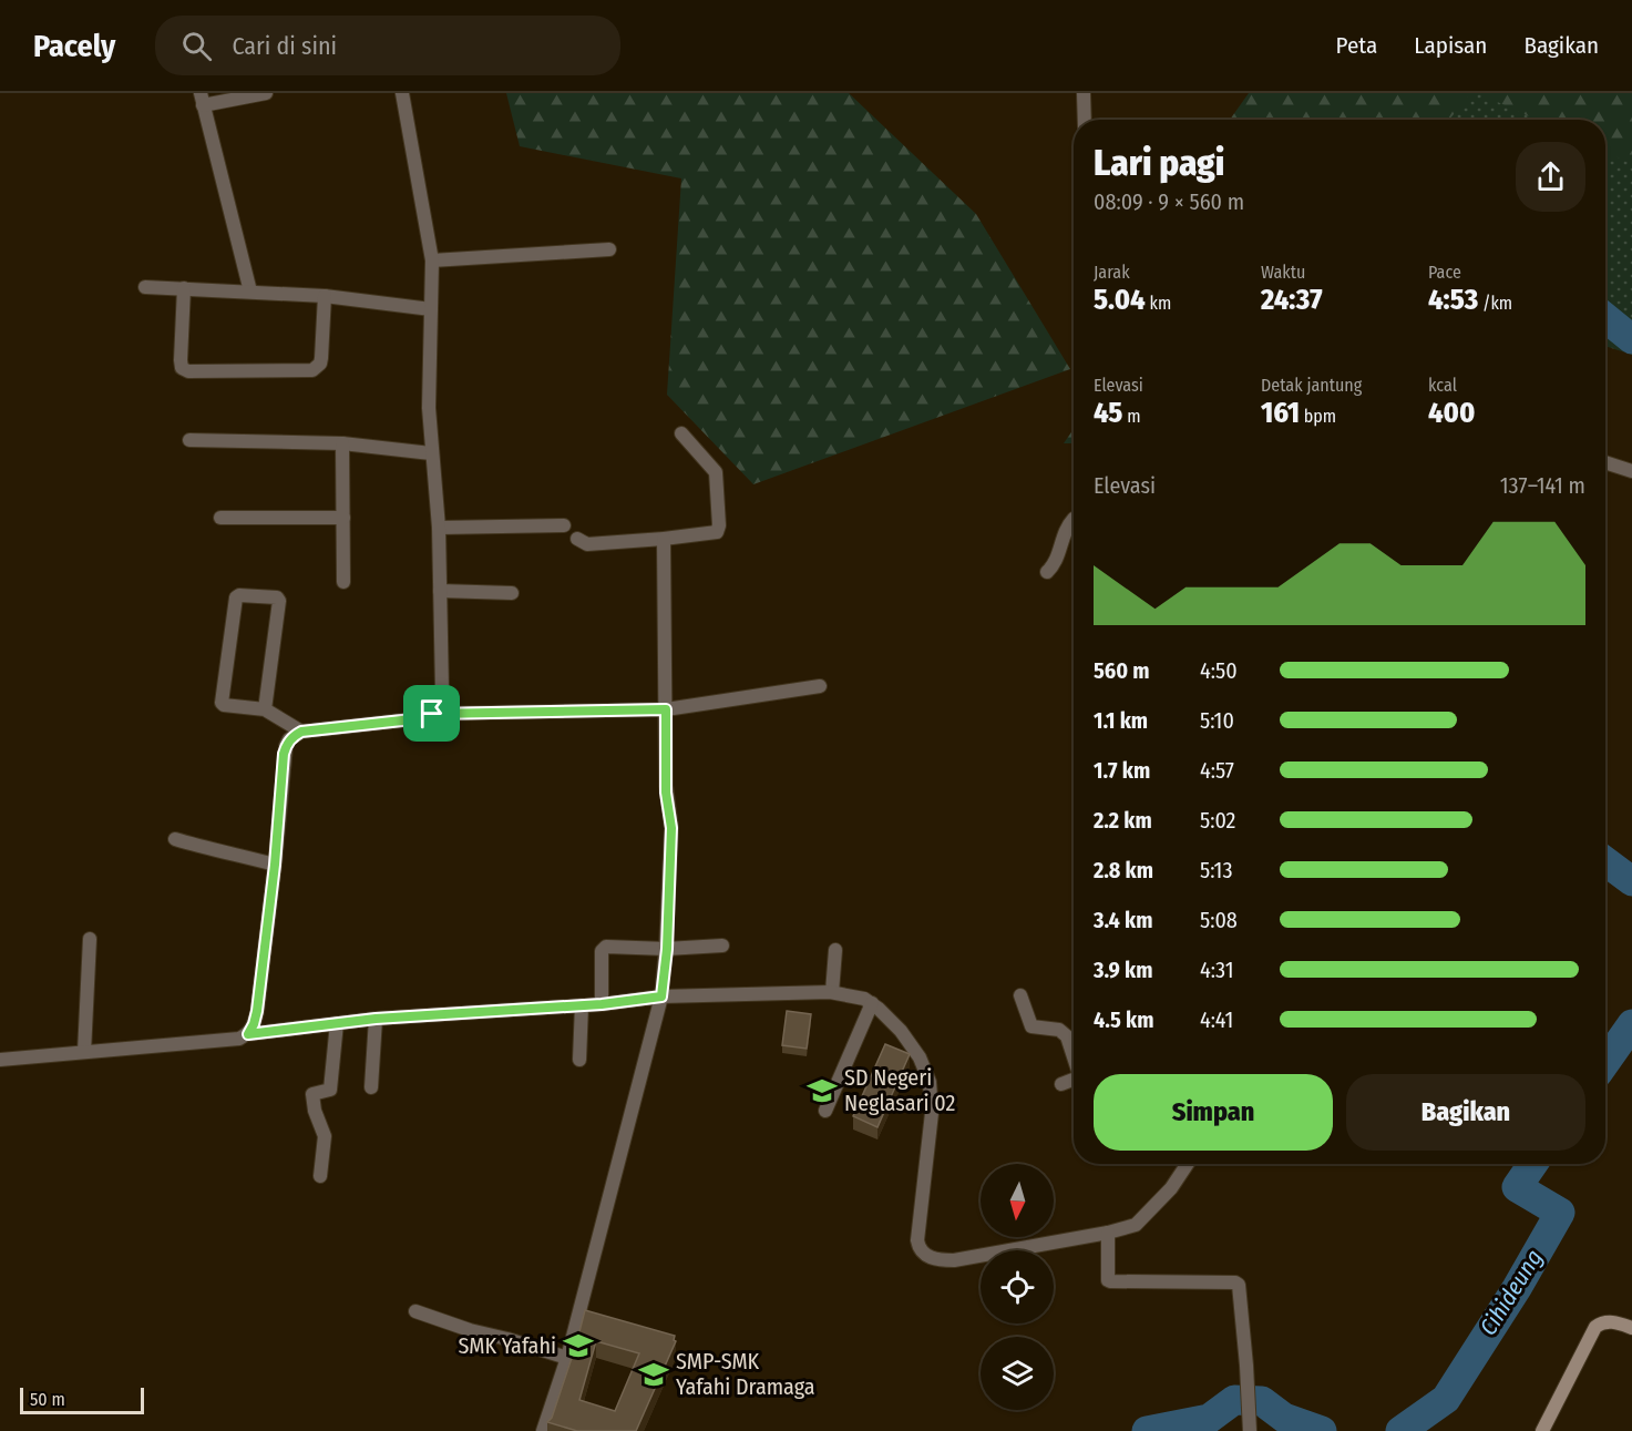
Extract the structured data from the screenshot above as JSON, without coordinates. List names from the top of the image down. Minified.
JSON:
{"water":["Cihideung"],"places":{"school or university":["SD Negeri Neglasari 02","SMK Yafahi","SMP-SMK Yafahi Dramaga"]},"scale_bar":"50 m","north":"bottom","page":{"header":"Pacely","search":"Cari di sini","nav":["Peta","Lapisan","Bagikan"],"heading":["Lari pagi","08:09 · 9 × 560 m"],"stats":[["Jarak","5.04 km"],["Waktu","24:37"],["Pace","4:53 /km"],["Elevasi","45 m"],["Detak jantung","161 bpm"],["kcal","400"]],"chart":["Elevasi","137–141 m"],"list":[{"name":"560 m","note":"4:50"},{"name":"1.1 km","note":"5:10"},{"name":"1.7 km","note":"4:57"},{"name":"2.2 km","note":"5:02"},{"name":"2.8 km","note":"5:13"},{"name":"3.4 km","note":"5:08"},{"name":"3.9 km","note":"4:31"},{"name":"4.5 km","note":"4:41"}],"buttons":["Simpan","Bagikan"],"scale":"50 m"}}
